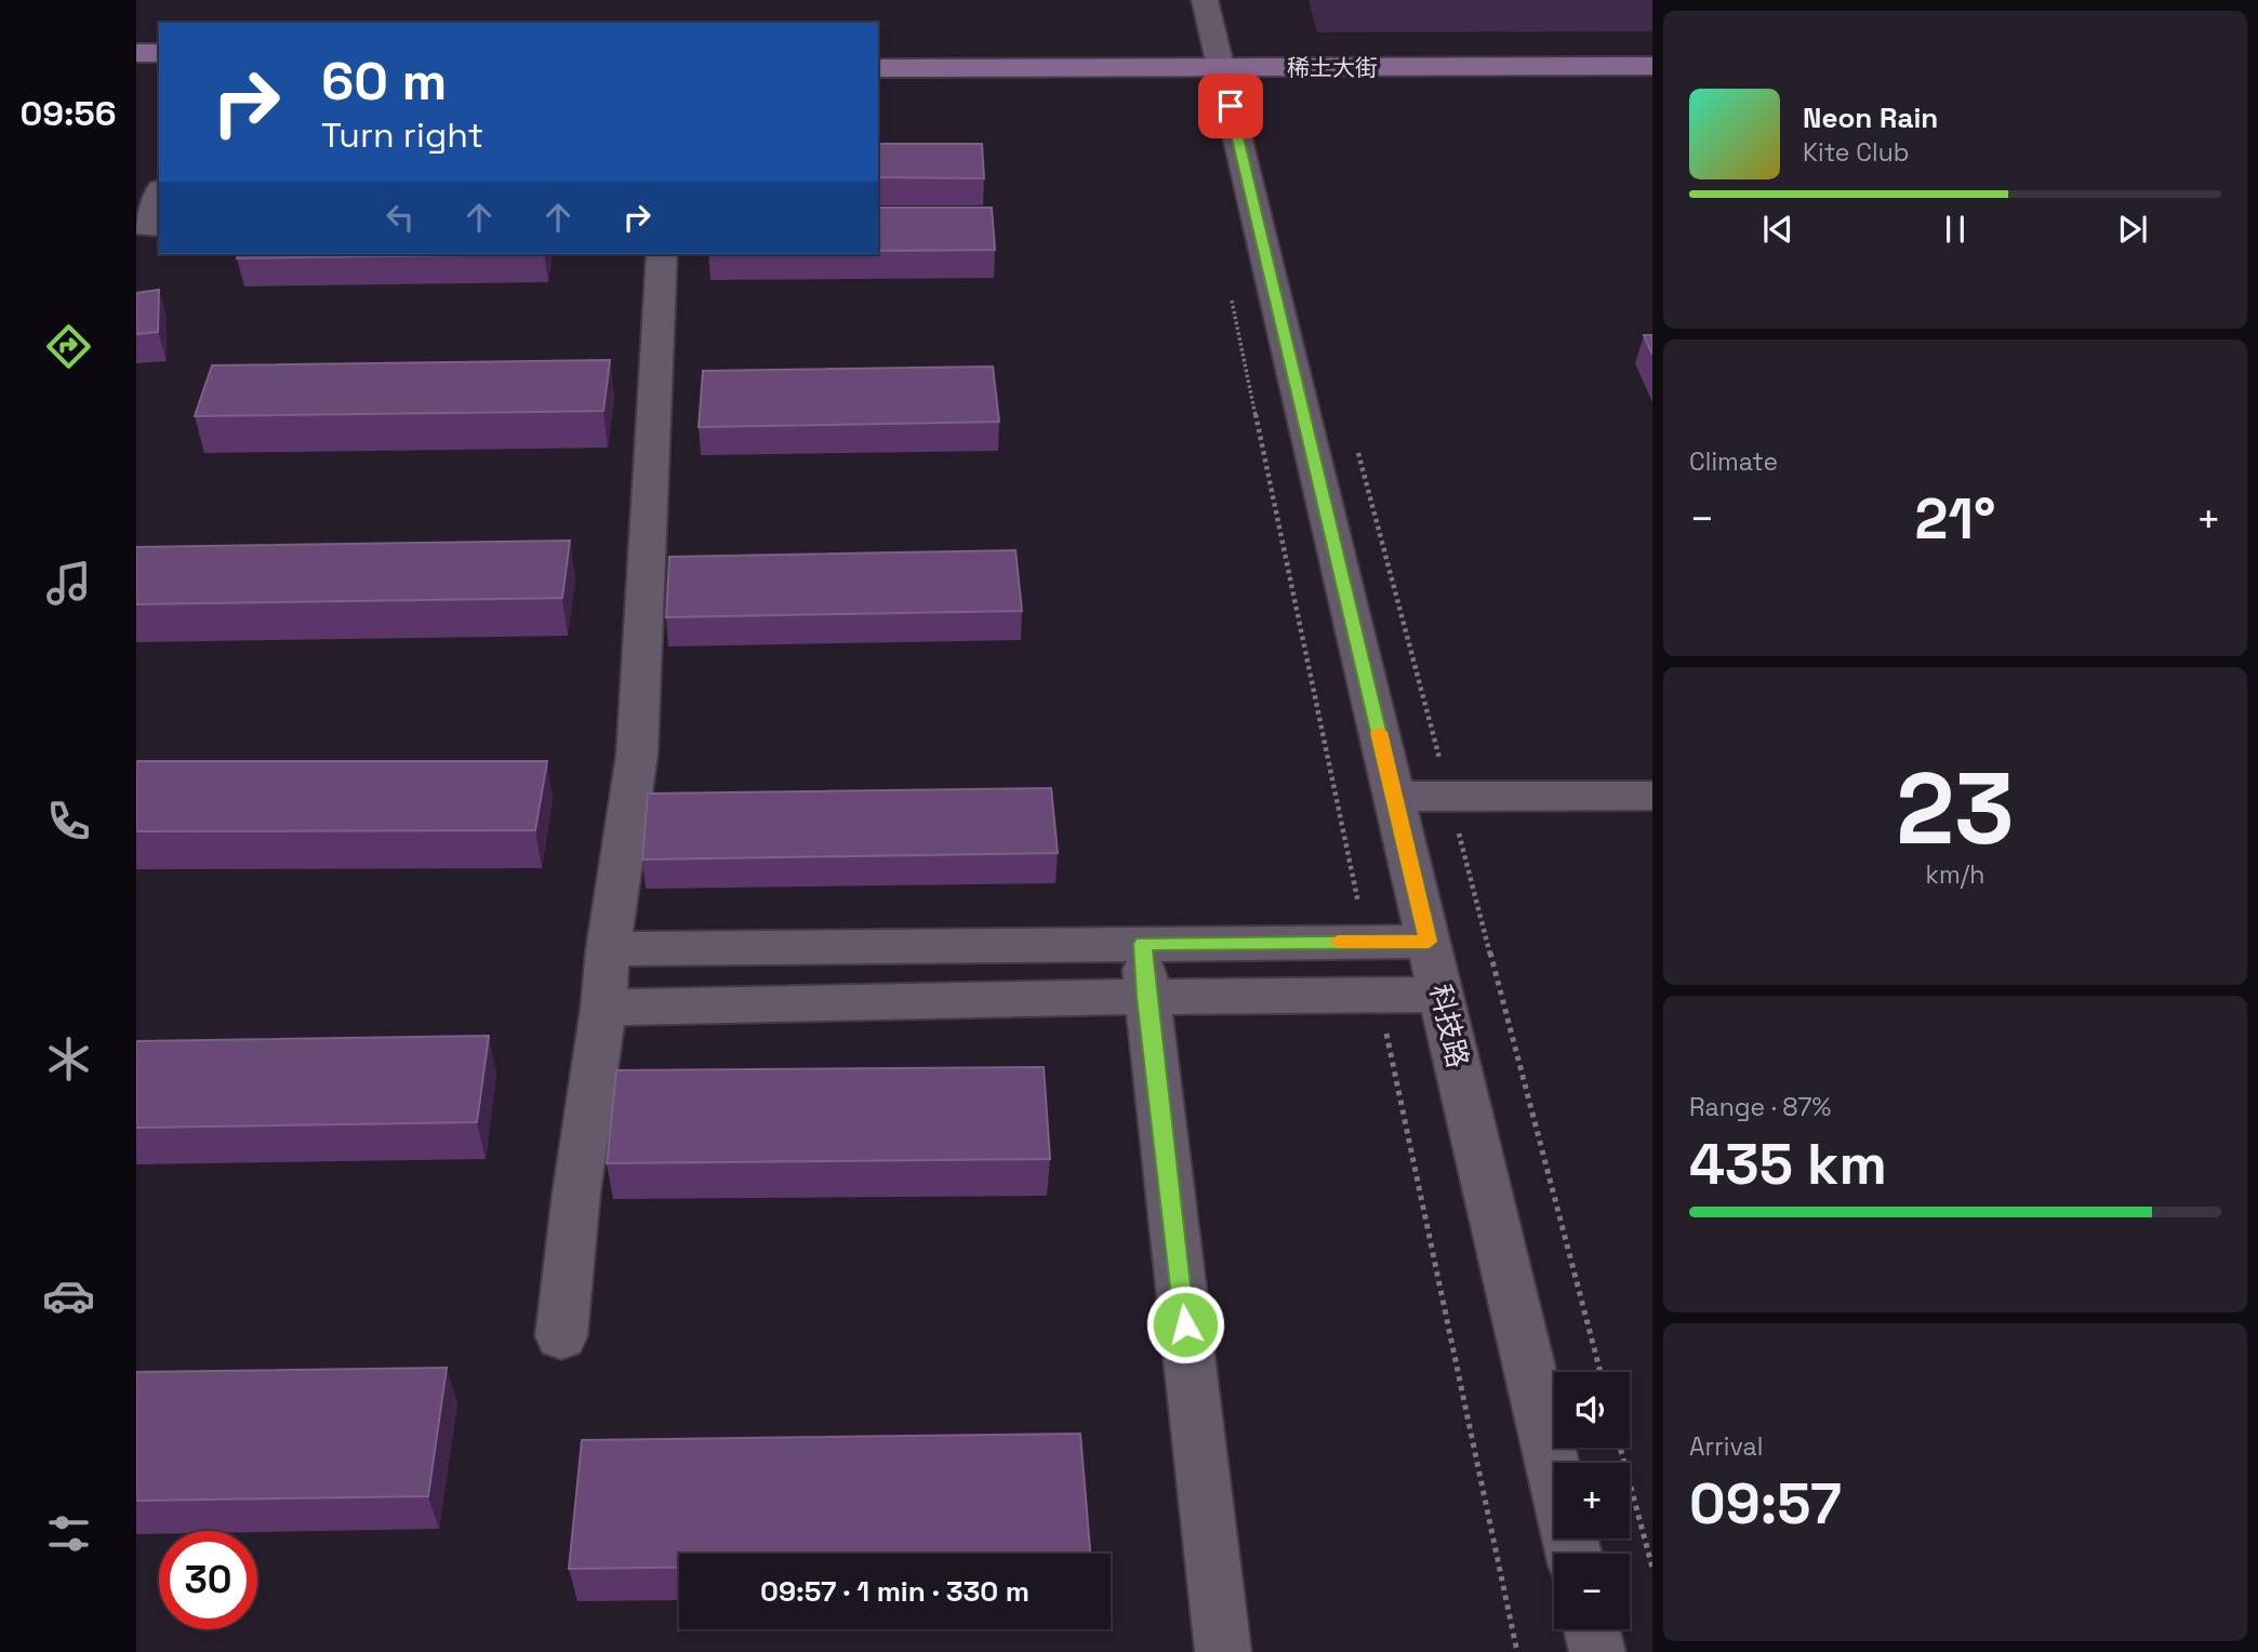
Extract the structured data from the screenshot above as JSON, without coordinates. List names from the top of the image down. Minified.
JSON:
{"streets":{"main road":["稀土大街"],"street":["科技路"]},"crossings":[["稀土大街","科技路"]],"page":{"tabs":"09:56","turn":["60 m","Turn right"],"song":["Neon Rain","Kite Club"],"tile":["Climate",["23","km/h"],["Range · 87%","435 km"],["Arrival","09:57"]],"heat":["−","21°","+"],"map_buttons":["+","−"],"limit":"30","trip":"09:57 · 1 min · 330 m"}}
